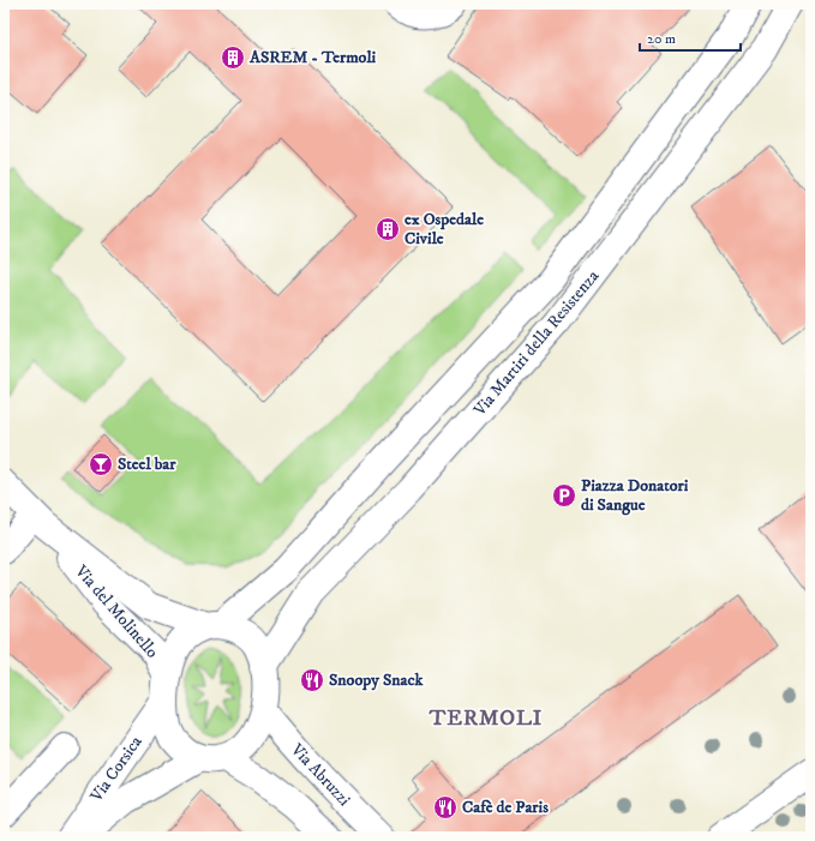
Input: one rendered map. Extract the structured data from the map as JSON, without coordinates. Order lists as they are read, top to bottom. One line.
{"streets":{"main road":["Via Martiri della Resistenza","Via del Molinello","Via Corsica","Via Abruzzi"]},"crossings":[["Via Martiri della Resistenza","Via del Molinello"],["Via Martiri della Resistenza","Via Corsica"],["Via Martiri della Resistenza","Via Abruzzi"],["Via del Molinello","Via Corsica"],["Via del Molinello","Via Abruzzi"],["Via Corsica","Via Abruzzi"]],"districts":["TERMOLI"],"places":{"building":["ASREM - Termoli","ex Ospedale Civile"],"bar":["Steel bar"],"parking":["Piazza Donatori di Sangue"],"restaurant":["Snoopy Snack","Cafè de Paris"]},"scale_bar":"20 m"}
